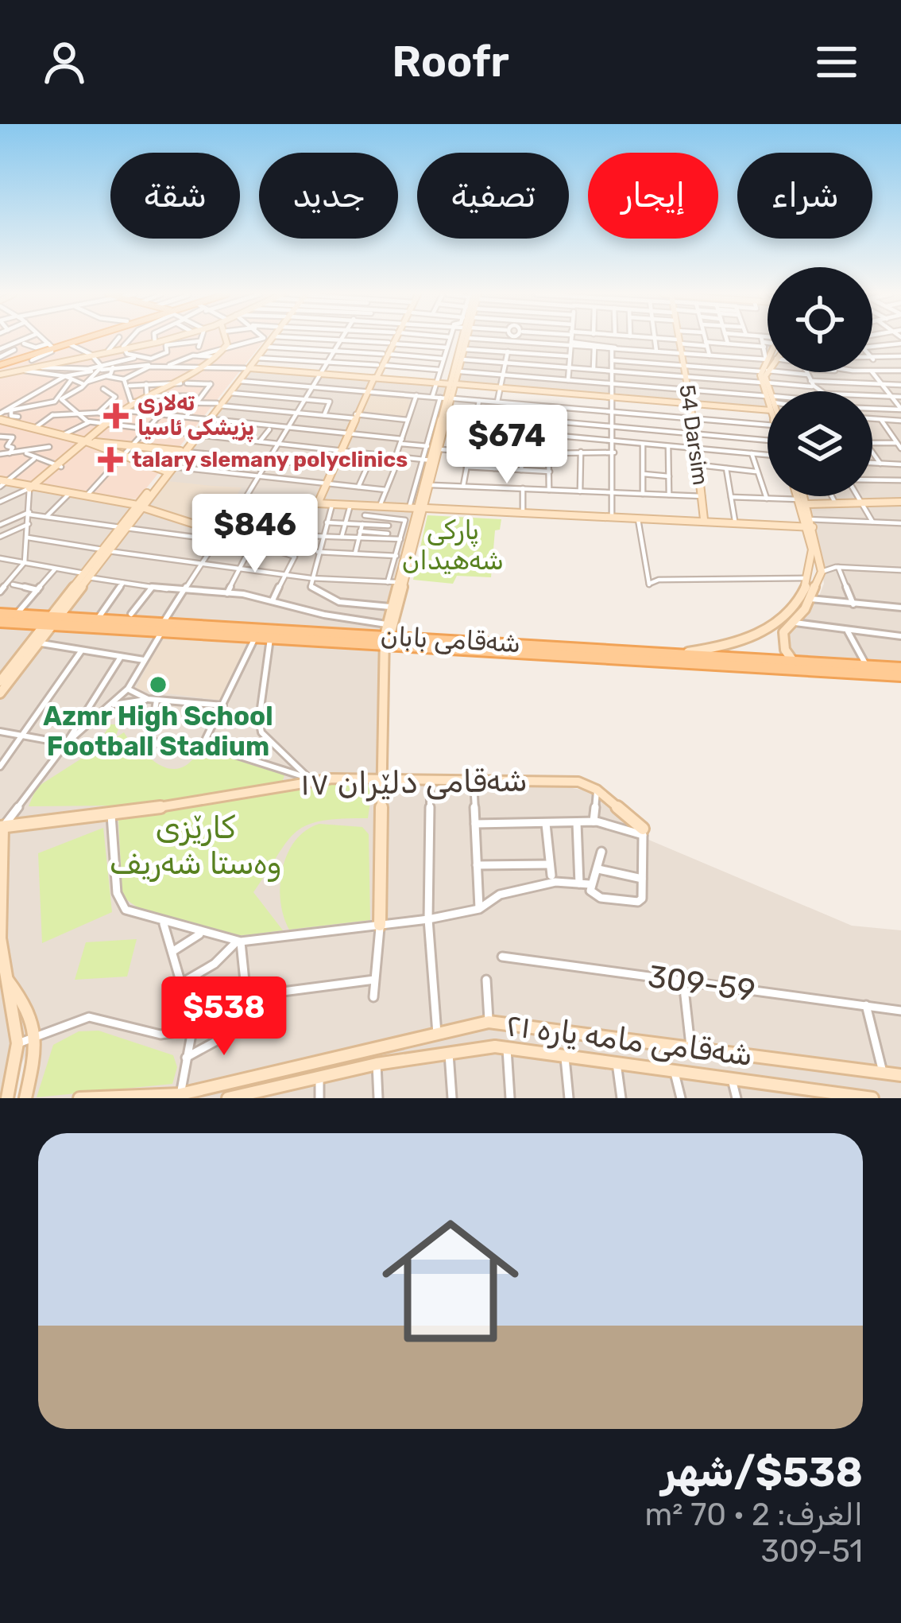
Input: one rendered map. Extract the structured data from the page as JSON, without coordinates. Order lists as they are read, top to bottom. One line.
{"streets":{"main road":["شەقامی بابان"],"street":["54 Darsim","شەقامی دلێران ١٧","309-59","شەقامی مامە یارە ٢١"]},"parks":["پارکی شەهیدان","کارێزی وەستا شەریف"],"places":{"health":["تەلاری پزیشکی ئاسیا","talary slemany polyclinics"],"other":["Azmr High School Football Stadium"]},"page":{"header":"Roofr","chip":["شراء","إيجار","تصفية","جديد","شقة"],"price":["$674","$846","$538"],"list":[{"name":"$538/شهر","note":"الغرف: 2 · 70 m² · 309-51"}]}}
